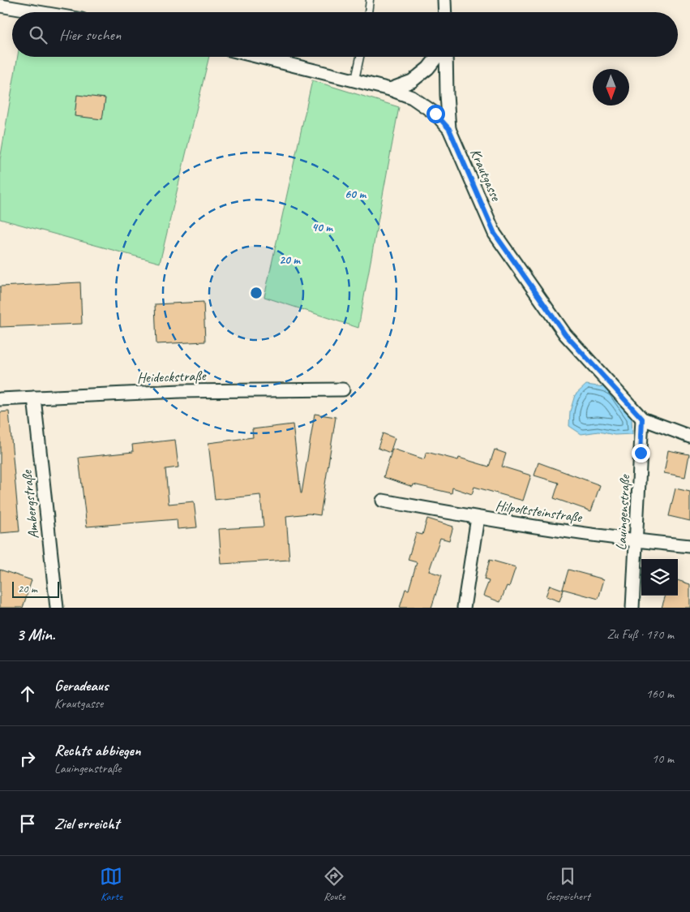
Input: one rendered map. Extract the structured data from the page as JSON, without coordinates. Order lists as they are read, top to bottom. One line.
{"streets":{"street":["Krautgasse","Heideckstraße","Ambergstraße","Hilpoltsteinstraße","Lauingenstraße"]},"crossings":[["Krautgasse","Lauingenstraße"],["Heideckstraße","Ambergstraße"],["Hilpoltsteinstraße","Lauingenstraße"]],"scale_bar":"20 m","north":"bottom","page":{"search":"Hier suchen","scale":"20 m","heading":["3 Min.","Zu Fuß · 170 m"],"list":[["Geradeaus","Krautgasse","160 m"],["Rechts abbiegen","Lauingenstraße","10 m"],"Ziel erreicht"],"nav":["Karte","Route","Gespeichert"]},"rings":["60 m","40 m","20 m"]}
